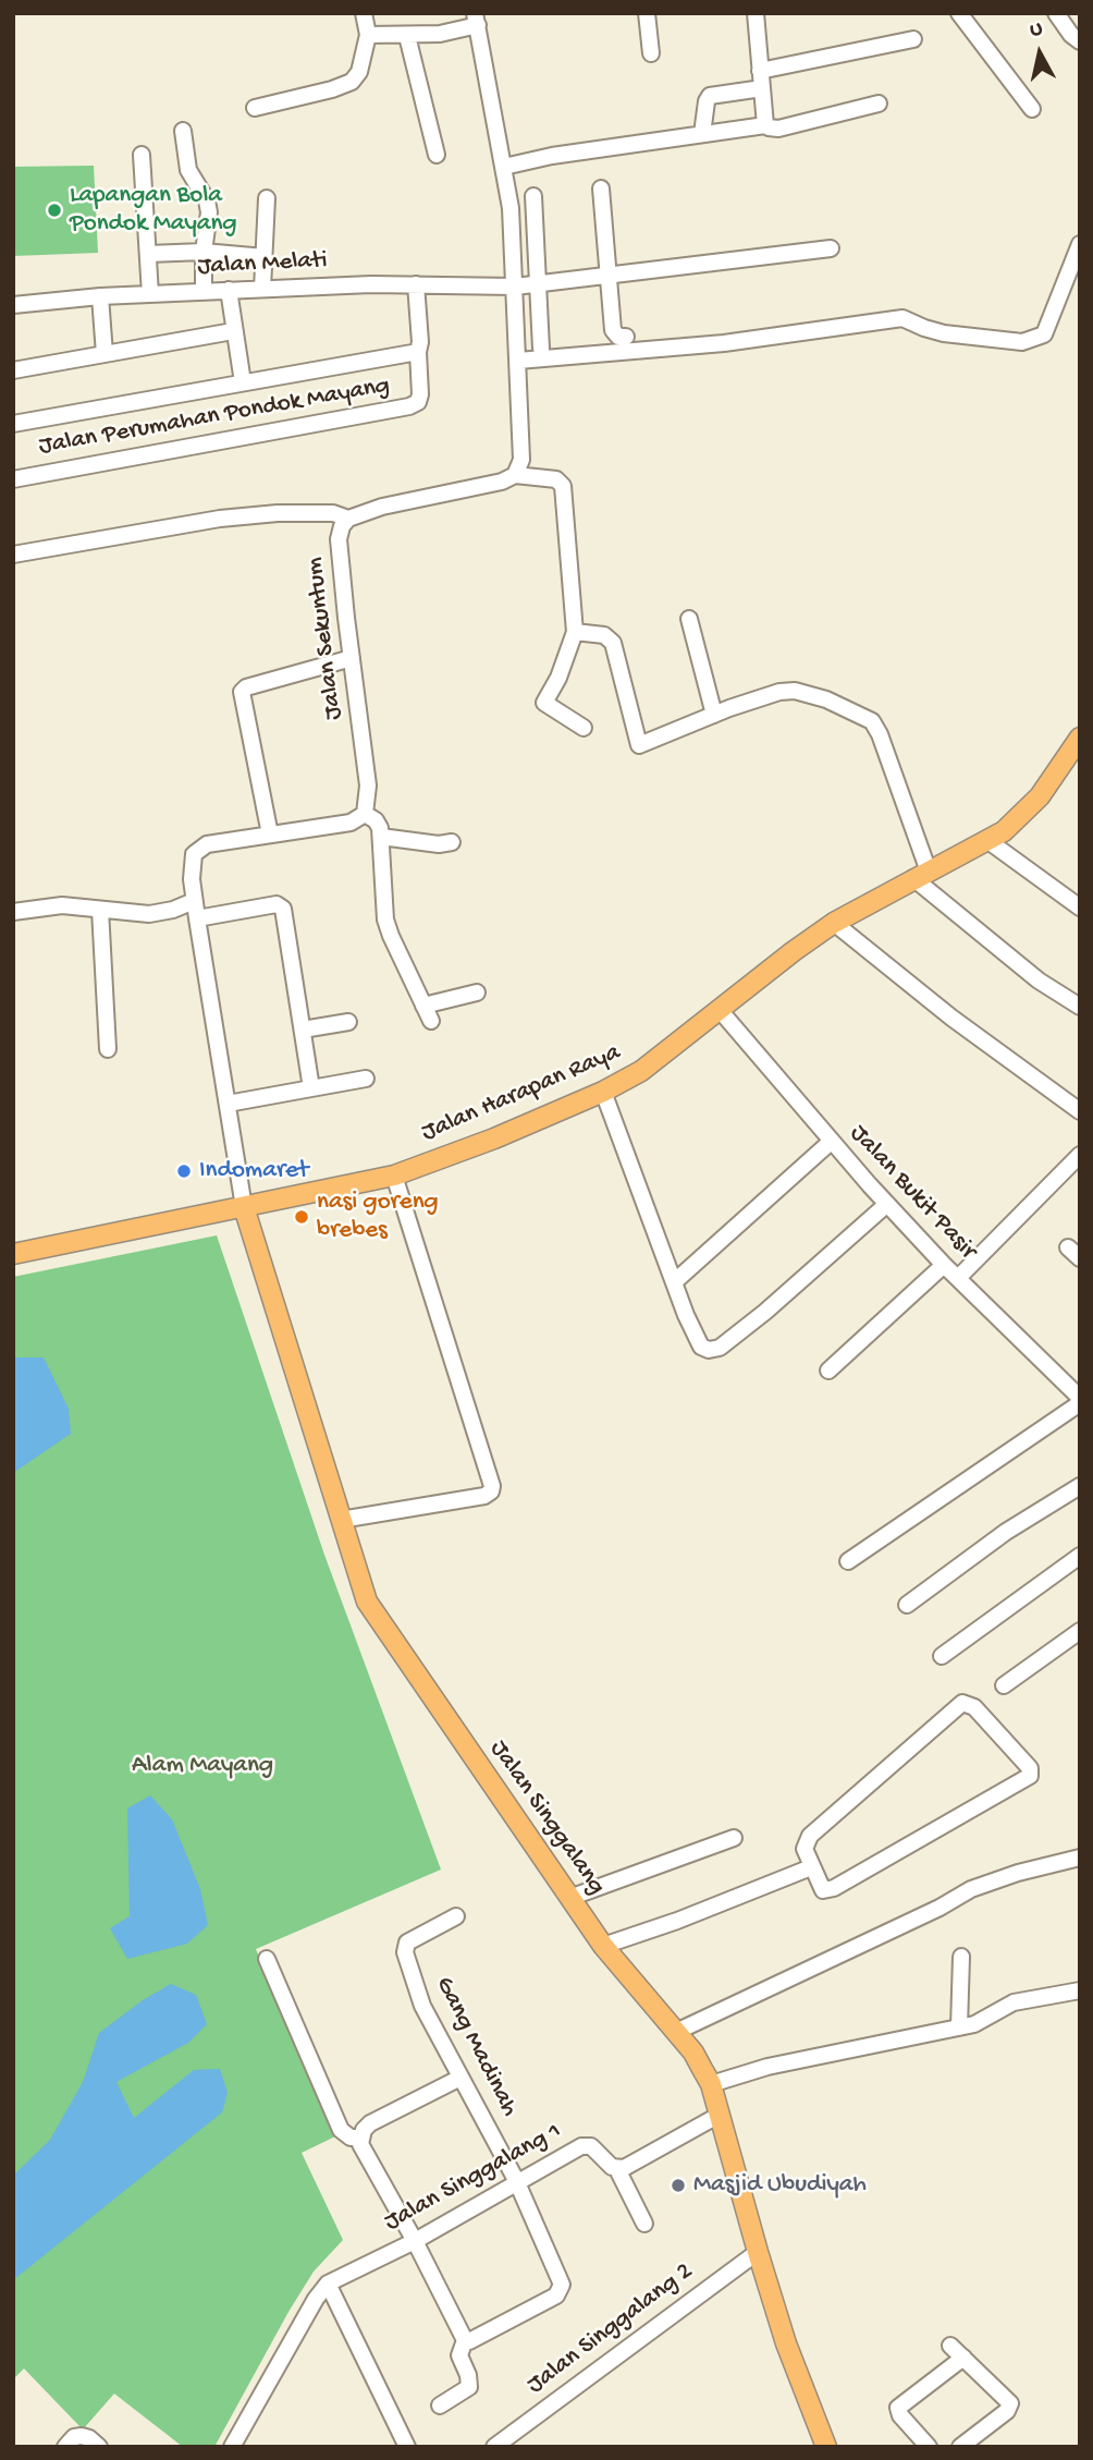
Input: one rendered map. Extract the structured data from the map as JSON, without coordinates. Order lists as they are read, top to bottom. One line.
{"streets":{"main road":["Jalan Harapan Raya","Jalan Singgalang"],"street":["Jalan Melati","Jalan Perumahan Pondok Mayang","Jalan Sekuntum","Jalan Bukit Pasir","Gang Madinah","Jalan Singgalang 1","Jalan Singgalang 2"]},"crossings":[["Jalan Melati","Jalan Perumahan Pondok Mayang"],["Jalan Harapan Raya","Jalan Bukit Pasir"],["Jalan Harapan Raya","Jalan Singgalang"],["Jalan Singgalang","Jalan Singgalang 2"],["Gang Madinah","Jalan Singgalang 1"]],"parks":["Alam Mayang"],"places":["Lapangan Bola Pondok Mayang","Indomaret","nasi goreng brebes","Masjid Ubudiyah"],"north":"top"}
